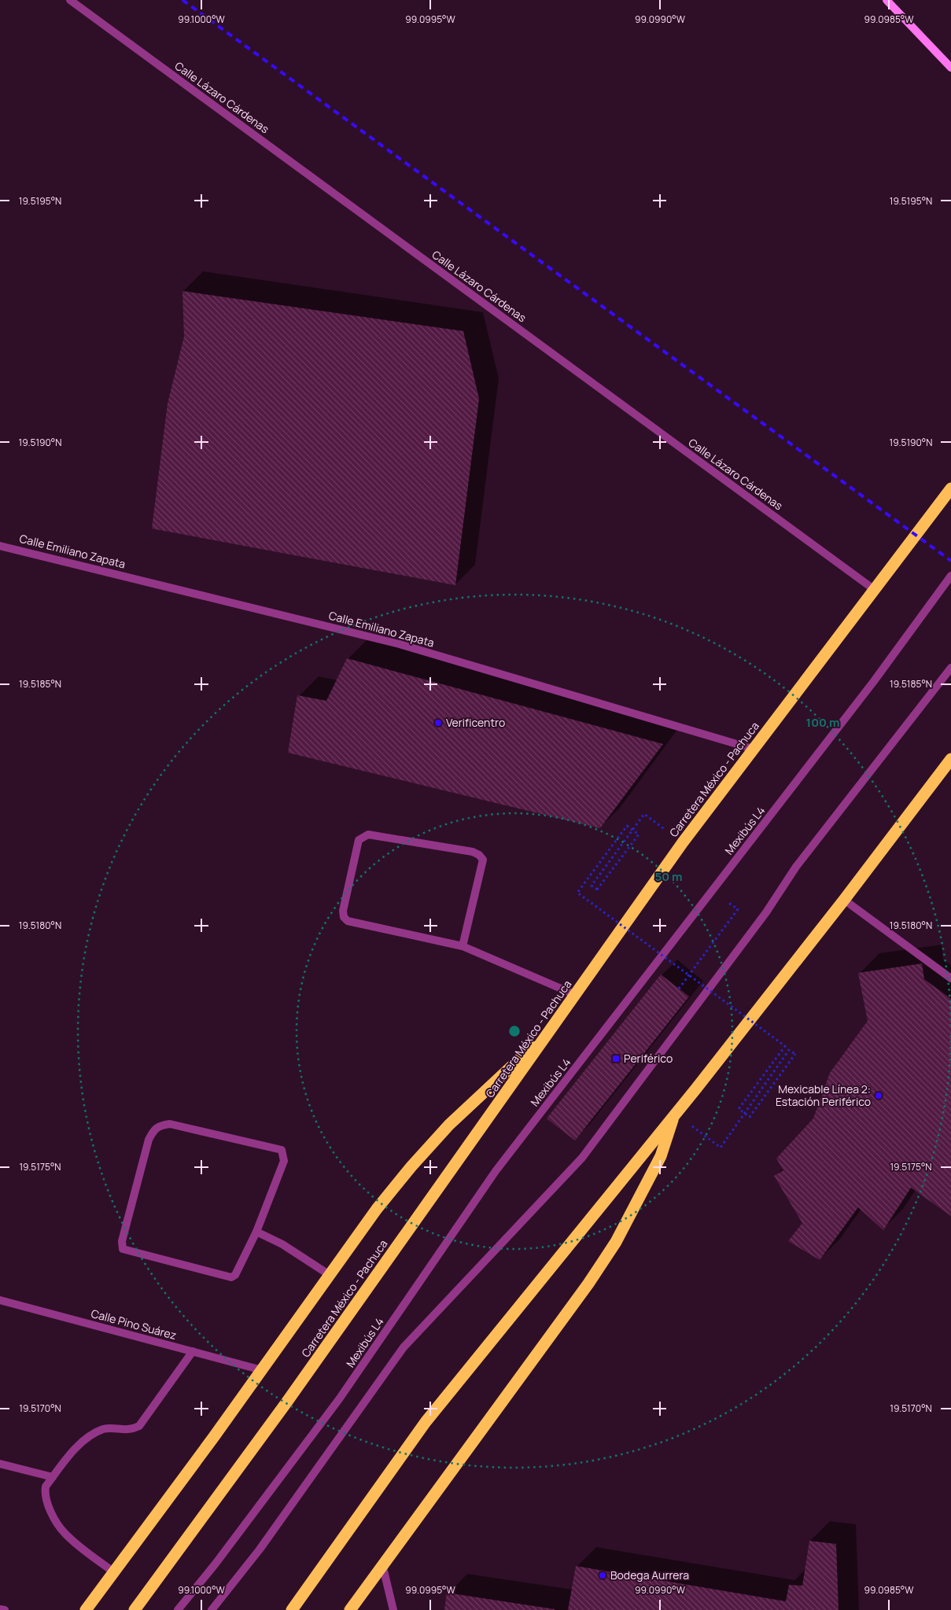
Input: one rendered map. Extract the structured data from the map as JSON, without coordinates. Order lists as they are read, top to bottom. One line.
{"streets":{"highway":["Carretera México - Pachuca"],"street":["Calle Lázaro Cárdenas","Calle Emiliano Zapata","Mexibús L4","Calle Pino Suárez"]},"crossings":[["Calle Lázaro Cárdenas","Carretera México - Pachuca"],["Calle Emiliano Zapata","Carretera México - Pachuca"]],"places":{"other":["Verificentro","Mexicable Línea 2: Estación Periférico","Bodega Aurrera"],"transit":["Periférico"]},"coordinates":["99.1000°W","99.0995°W","99.0990°W","99.0985°W","19.5195°N","19.5190°N","19.5185°N","19.5180°N","19.5175°N","19.5170°N"],"rings":["100 m","50 m"]}
